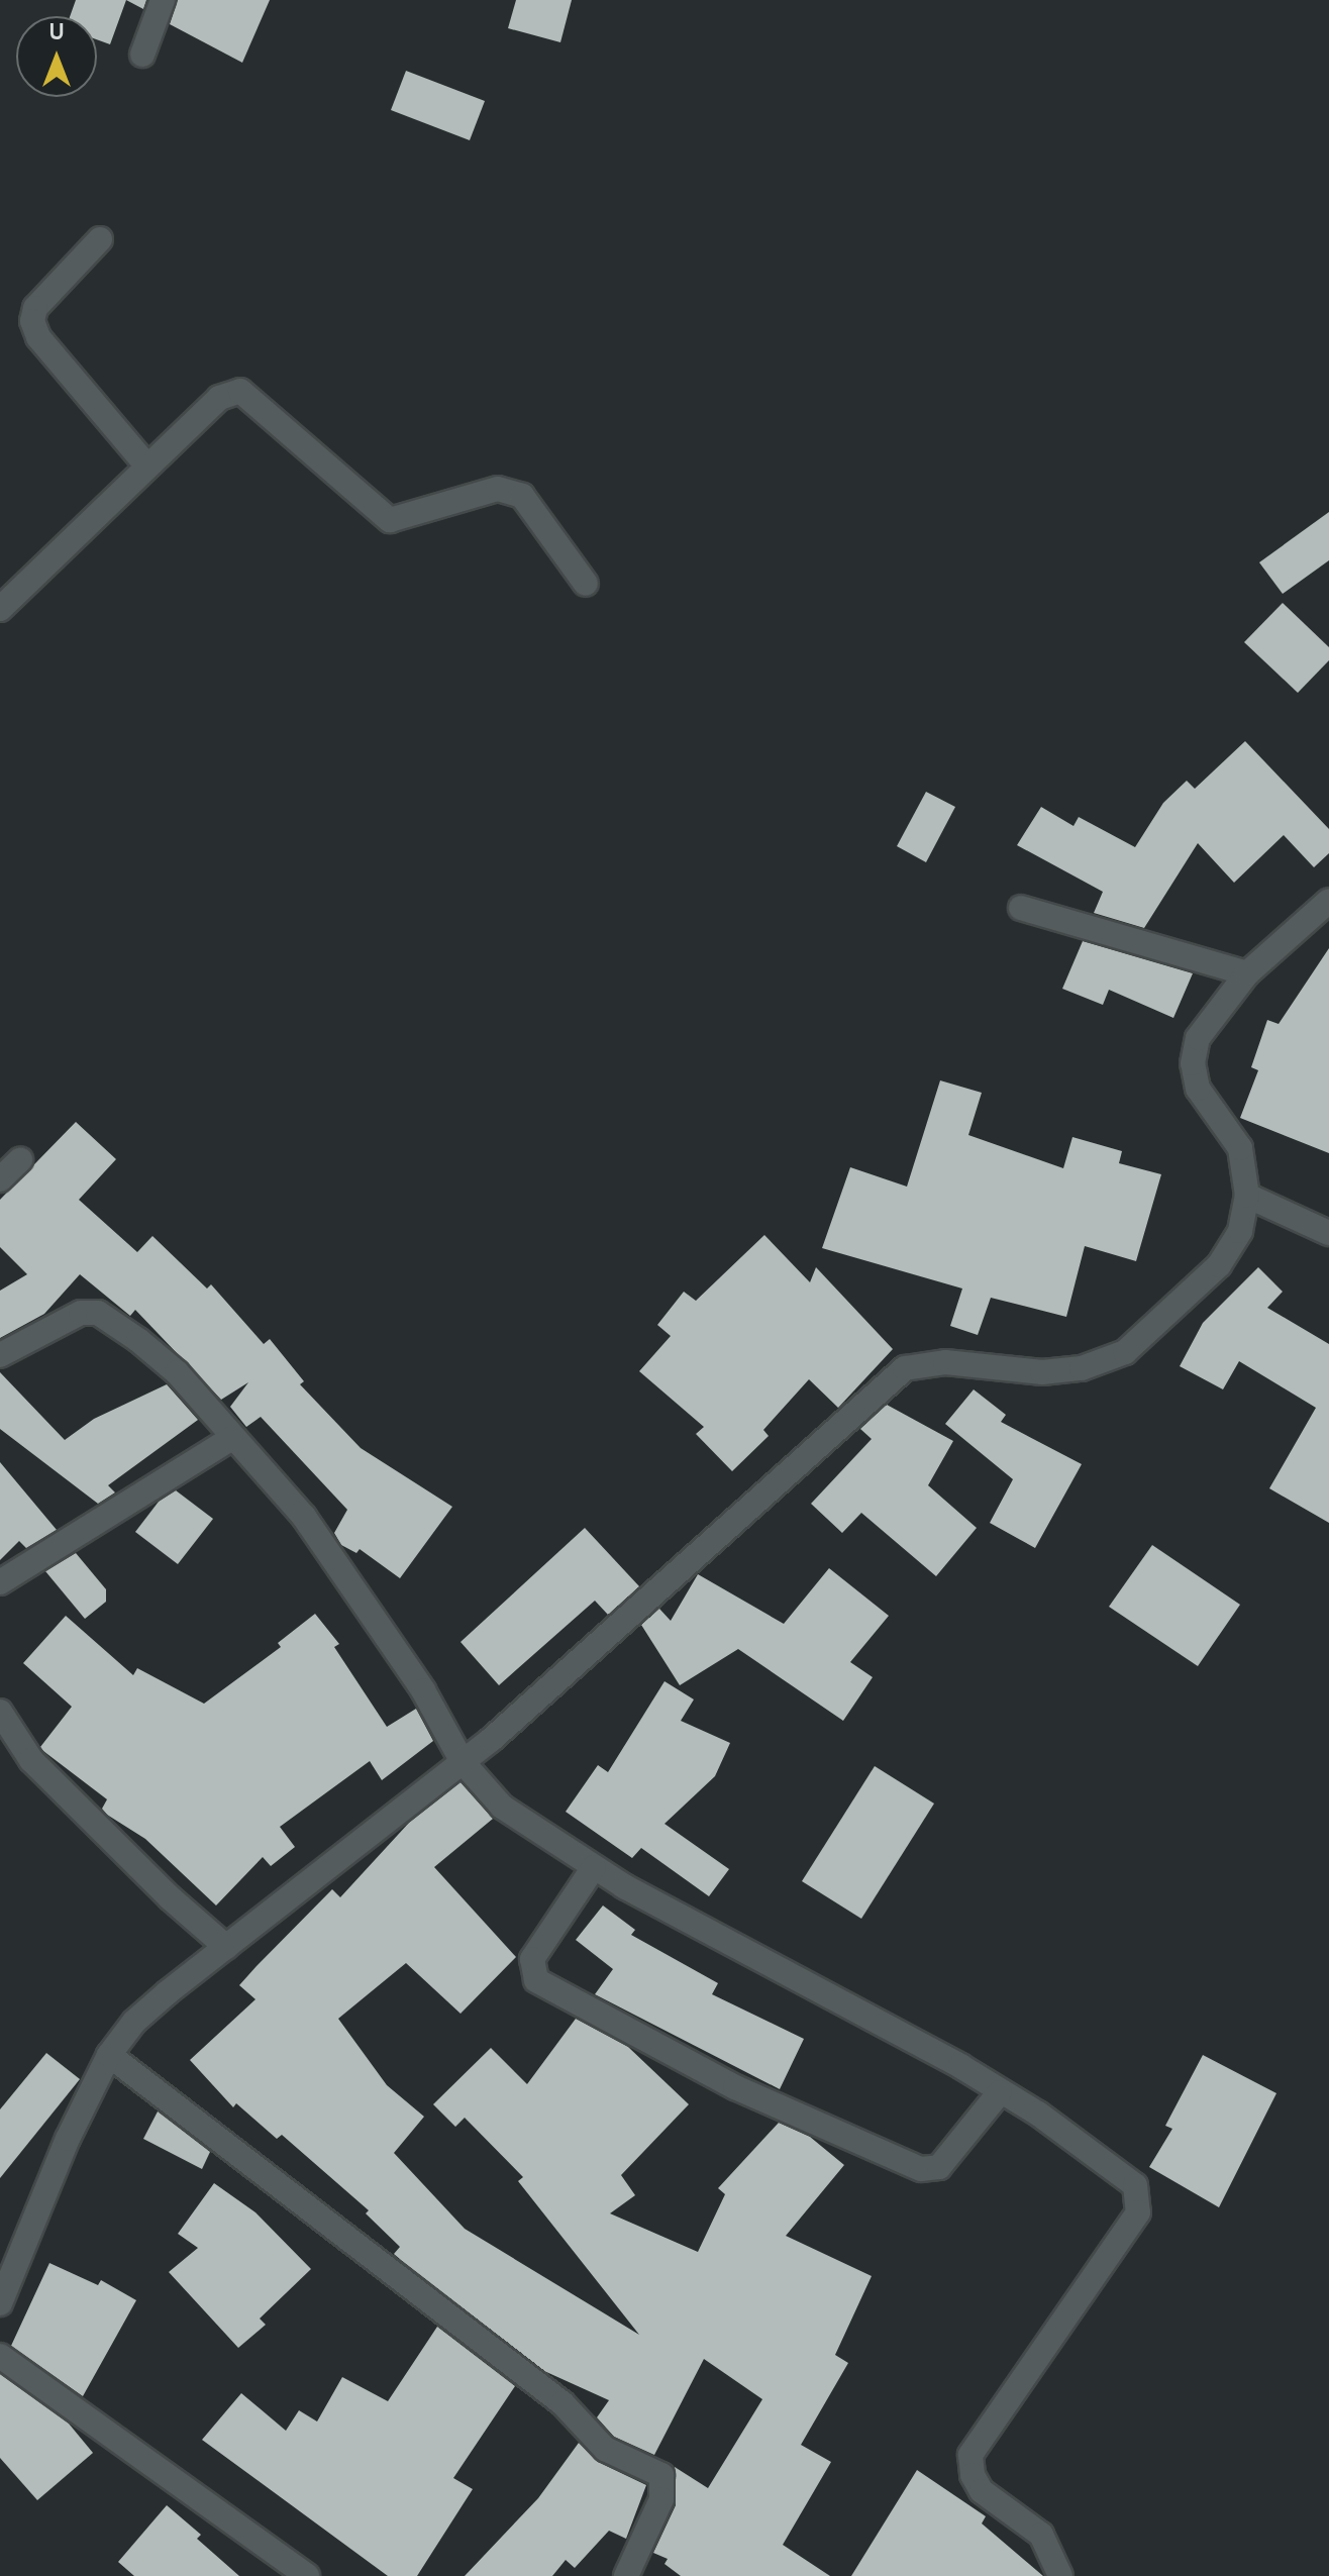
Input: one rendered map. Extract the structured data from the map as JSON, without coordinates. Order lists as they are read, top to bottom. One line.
{"north":"top"}
